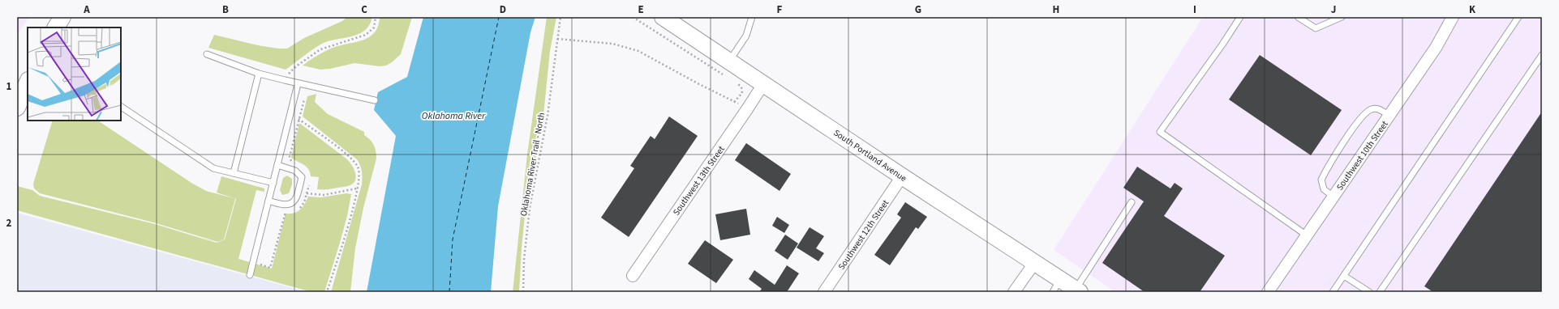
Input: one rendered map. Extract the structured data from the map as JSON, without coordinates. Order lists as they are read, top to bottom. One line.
{"streets":{"main road":["South Portland Avenue"],"street":["Southwest 10th Street","Southwest 13th Street","Southwest 12th Street"],"path":["Oklahoma River Trail - North"]},"crossings":[["South Portland Avenue","Southwest 13th Street"],["South Portland Avenue","Southwest 12th Street"]],"water":["Oklahoma River"],"grid":{"columns":["A","B","C","D","E","F","G","H","I","J","K"],"rows":["1","2"]}}
